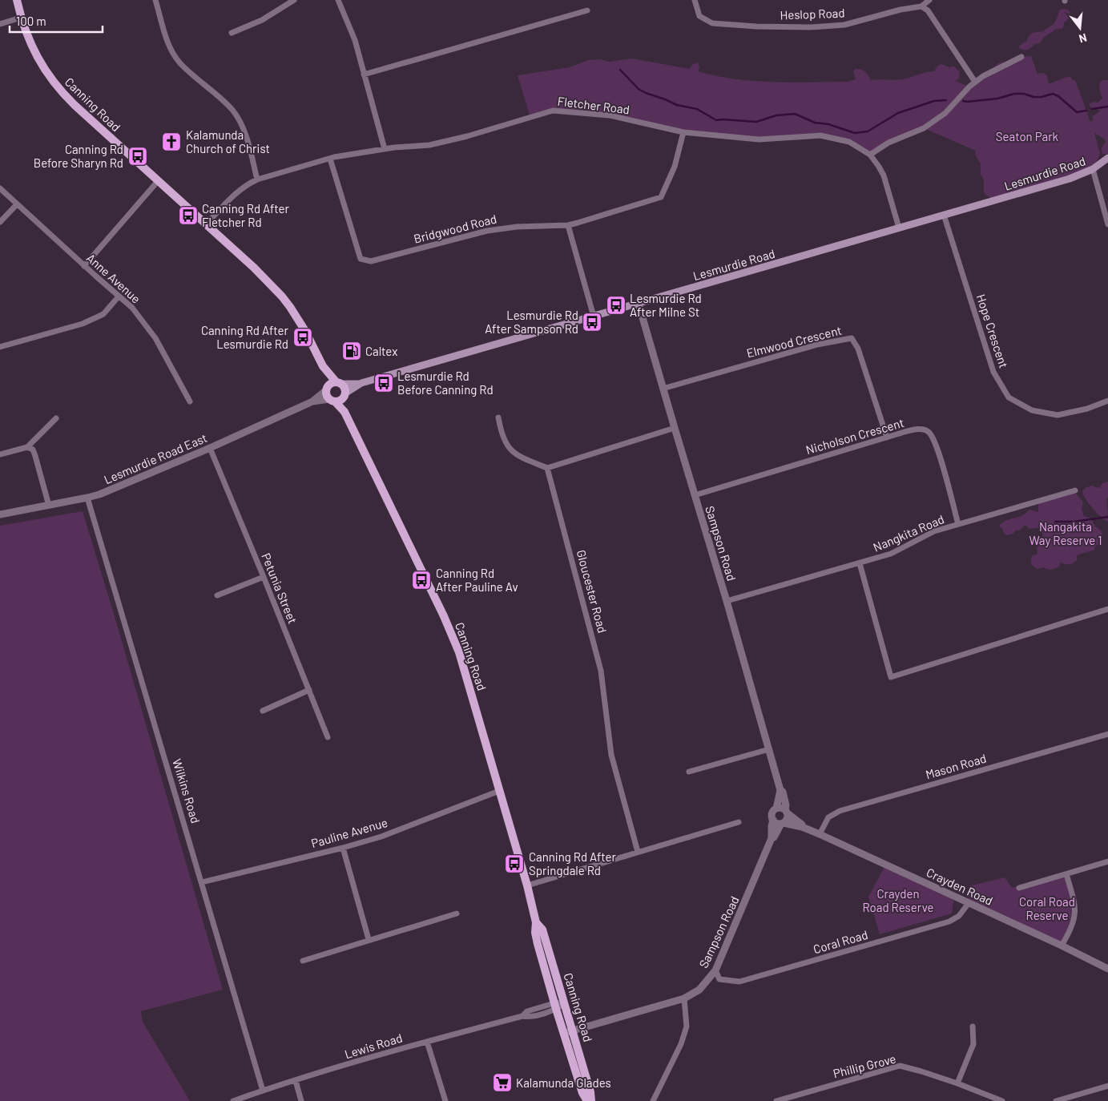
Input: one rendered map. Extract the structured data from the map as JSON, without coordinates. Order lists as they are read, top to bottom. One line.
{"streets":{"main road":["Canning Road","Lesmurdie Road"],"street":["Heslop Road","Fletcher Road","Bridgwood Road","Anne Avenue","Hope Crescent","Elmwood Crescent","Nicholson Crescent","Lesmurdie Road East","Nangkita Road","Sampson Road","Petunia Street","Gloucester Road","Mason Road","Wilkins Road","Pauline Avenue","Crayden Road","Coral Road","Lewis Road","Phillip Grove"]},"crossings":[["Canning Road","Fletcher Road"],["Canning Road","Lesmurdie Road"],["Canning Road","Lesmurdie Road East"],["Canning Road","Sampson Road"],["Canning Road","Pauline Avenue"],["Canning Road","Lewis Road"],["Fletcher Road","Lesmurdie Road"],["Fletcher Road","Bridgwood Road"],["Lesmurdie Road","Hope Crescent"],["Lesmurdie Road","Lesmurdie Road East"],["Lesmurdie Road","Sampson Road"],["Elmwood Crescent","Nicholson Crescent"],["Elmwood Crescent","Sampson Road"],["Nicholson Crescent","Nangkita Road"],["Nicholson Crescent","Sampson Road"],["Lesmurdie Road East","Petunia Street"],["Lesmurdie Road East","Wilkins Road"],["Nangkita Road","Sampson Road"],["Sampson Road","Crayden Road"],["Sampson Road","Coral Road"],["Mason Road","Crayden Road"],["Wilkins Road","Pauline Avenue"],["Wilkins Road","Lewis Road"],["Crayden Road","Coral Road"]],"parks":["Seaton Park","Nangakita Way Reserve 1","Crayden Road Reserve","Coral Road Reserve"],"places":{"church":["Kalamunda Church of Christ"],"bus stop":["Canning Rd Before Sharyn Rd","Canning Rd After Fletcher Rd","Lesmurdie Rd After Milne St","Lesmurdie Rd After Sampson Rd","Canning Rd After Lesmurdie Rd","Lesmurdie Rd Before Canning Rd","Canning Rd After Pauline Av","Canning Rd After Springdale Rd"],"fuel station":["Caltex"],"supermarket":["Kalamunda Glades"]},"scale_bar":"100 m","north":"bottom"}
